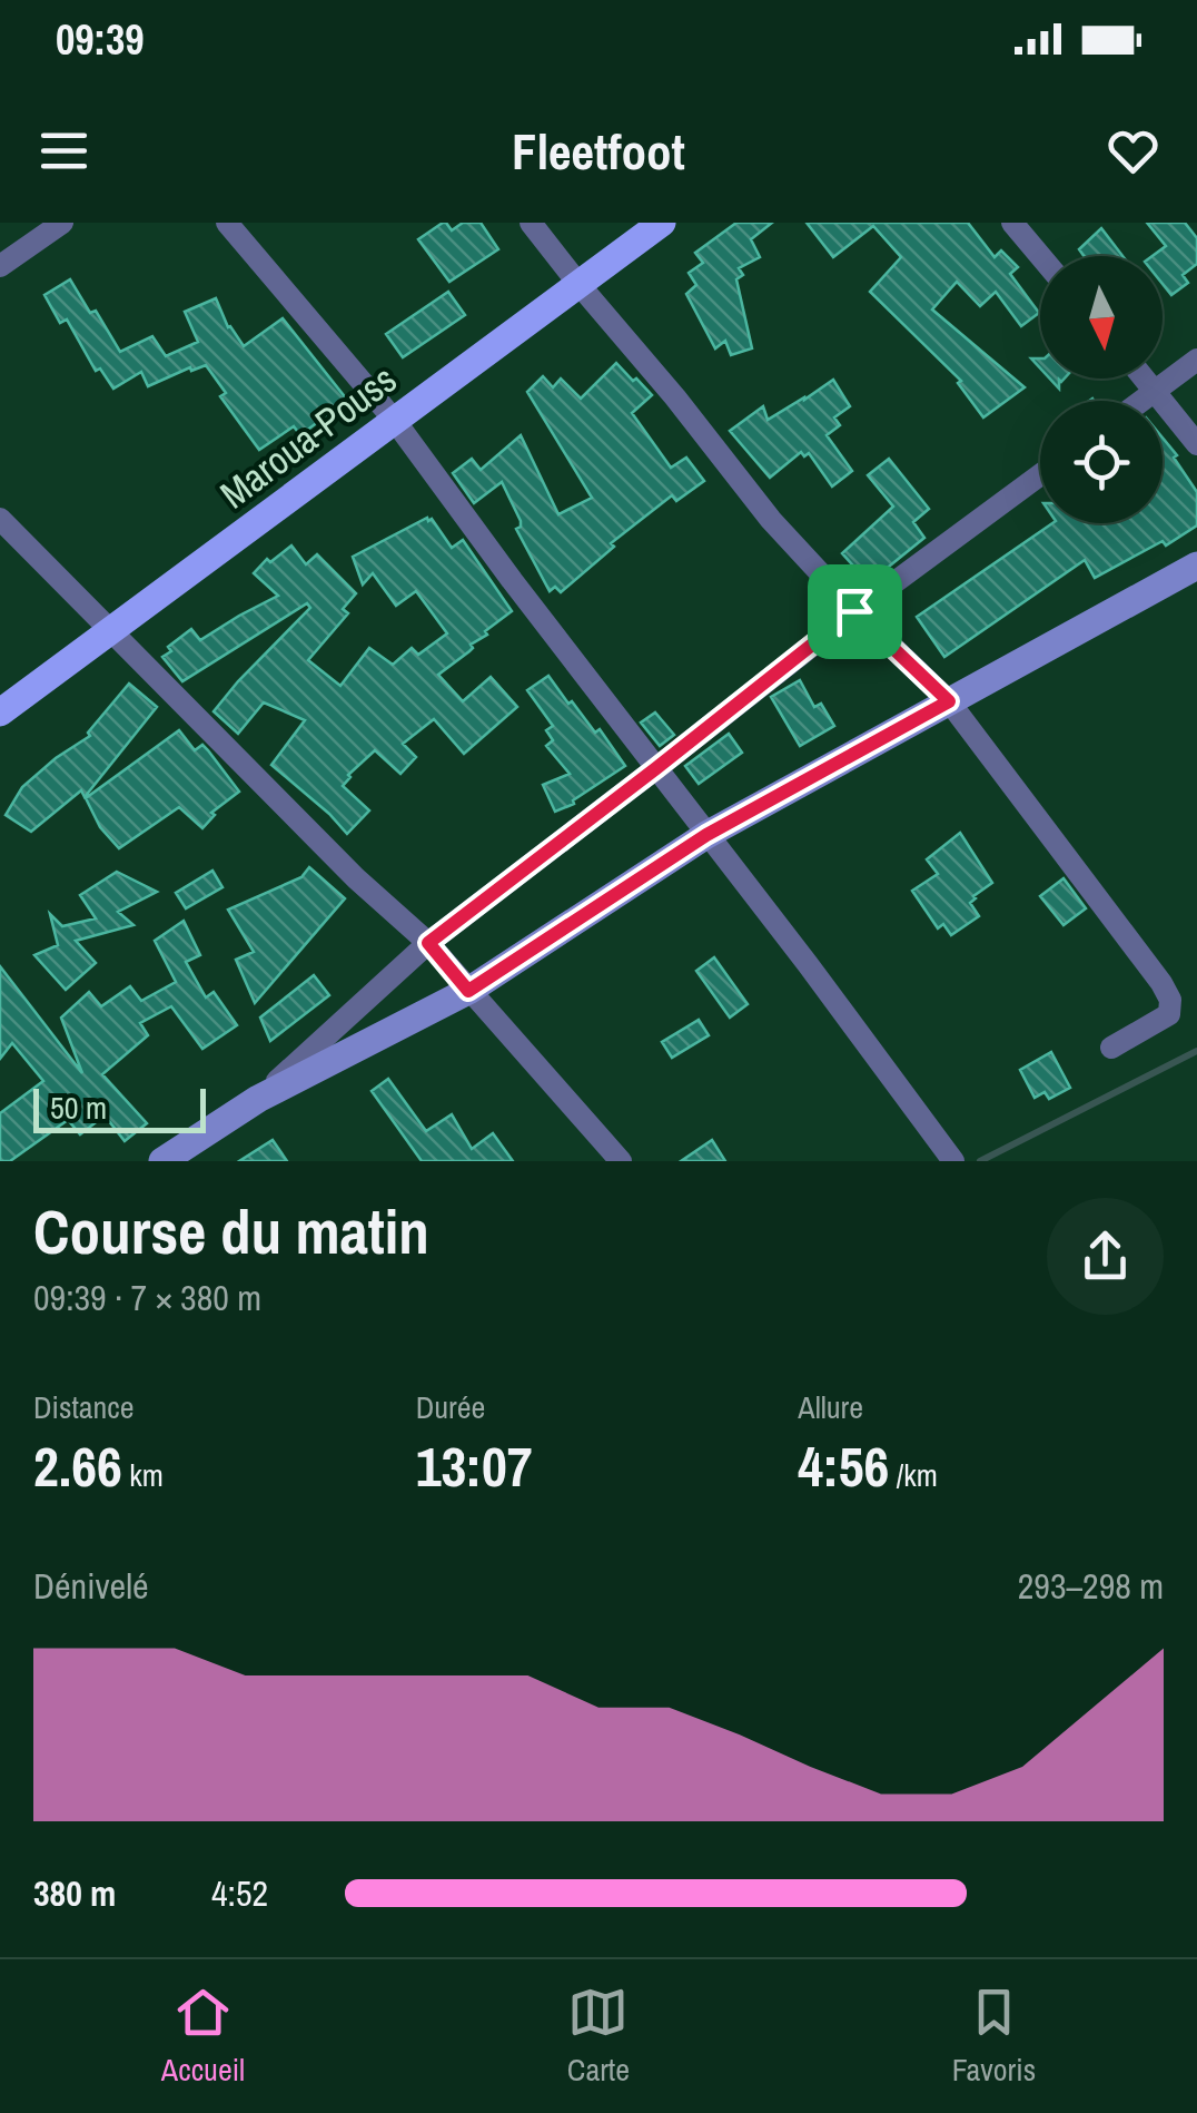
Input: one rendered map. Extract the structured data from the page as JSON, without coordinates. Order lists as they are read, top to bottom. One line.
{"streets":{"main road":["Maroua-Pouss"]},"scale_bar":"50 m","north":"bottom","page":{"status":"09:39","header":"Fleetfoot","scale":"50 m","heading":["Course du matin","09:39 · 7 × 380 m"],"stats":[["Distance","2.66 km"],["Durée","13:07"],["Allure","4:56 /km"]],"chart":["Dénivelé","293–298 m"],"list":[{"name":"380 m","note":"4:52"}],"tabs":["Accueil","Carte","Favoris"]}}
